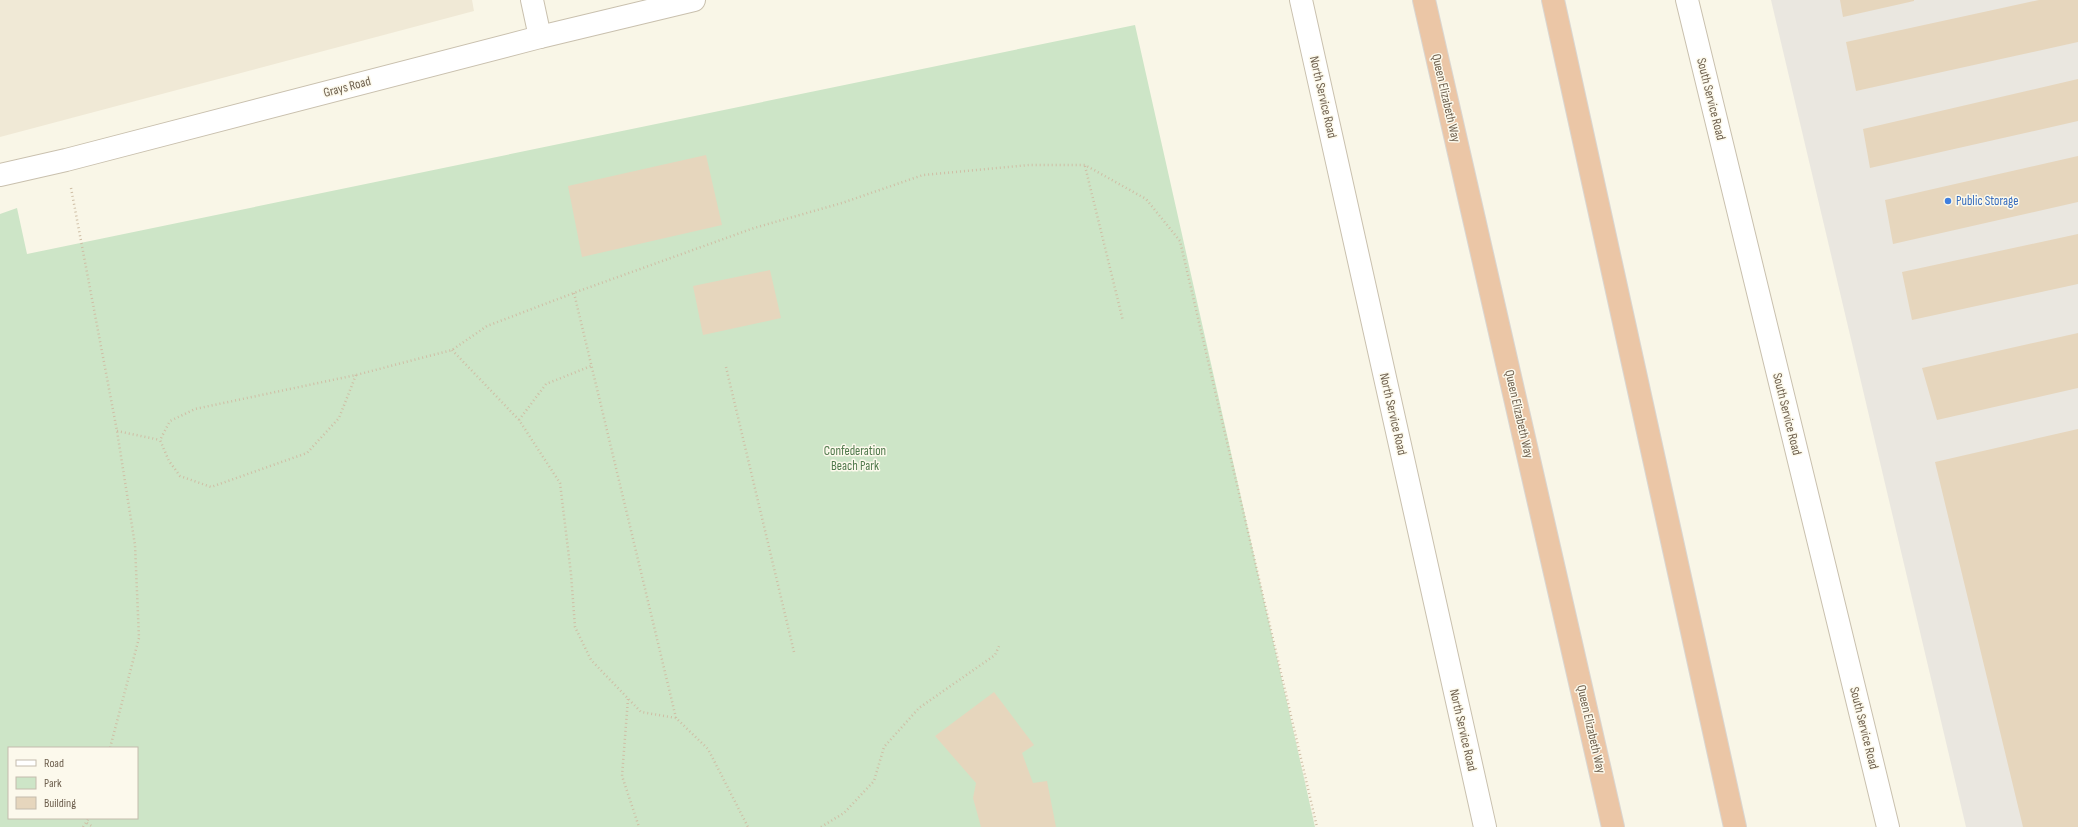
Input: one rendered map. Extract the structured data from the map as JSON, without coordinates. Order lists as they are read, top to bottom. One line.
{"streets":{"highway":["Queen Elizabeth Way"],"street":["Grays Road","North Service Road","South Service Road"]},"parks":["Confederation Beach Park"],"places":["Public Storage"],"legend":["Road","Park","Building"]}
